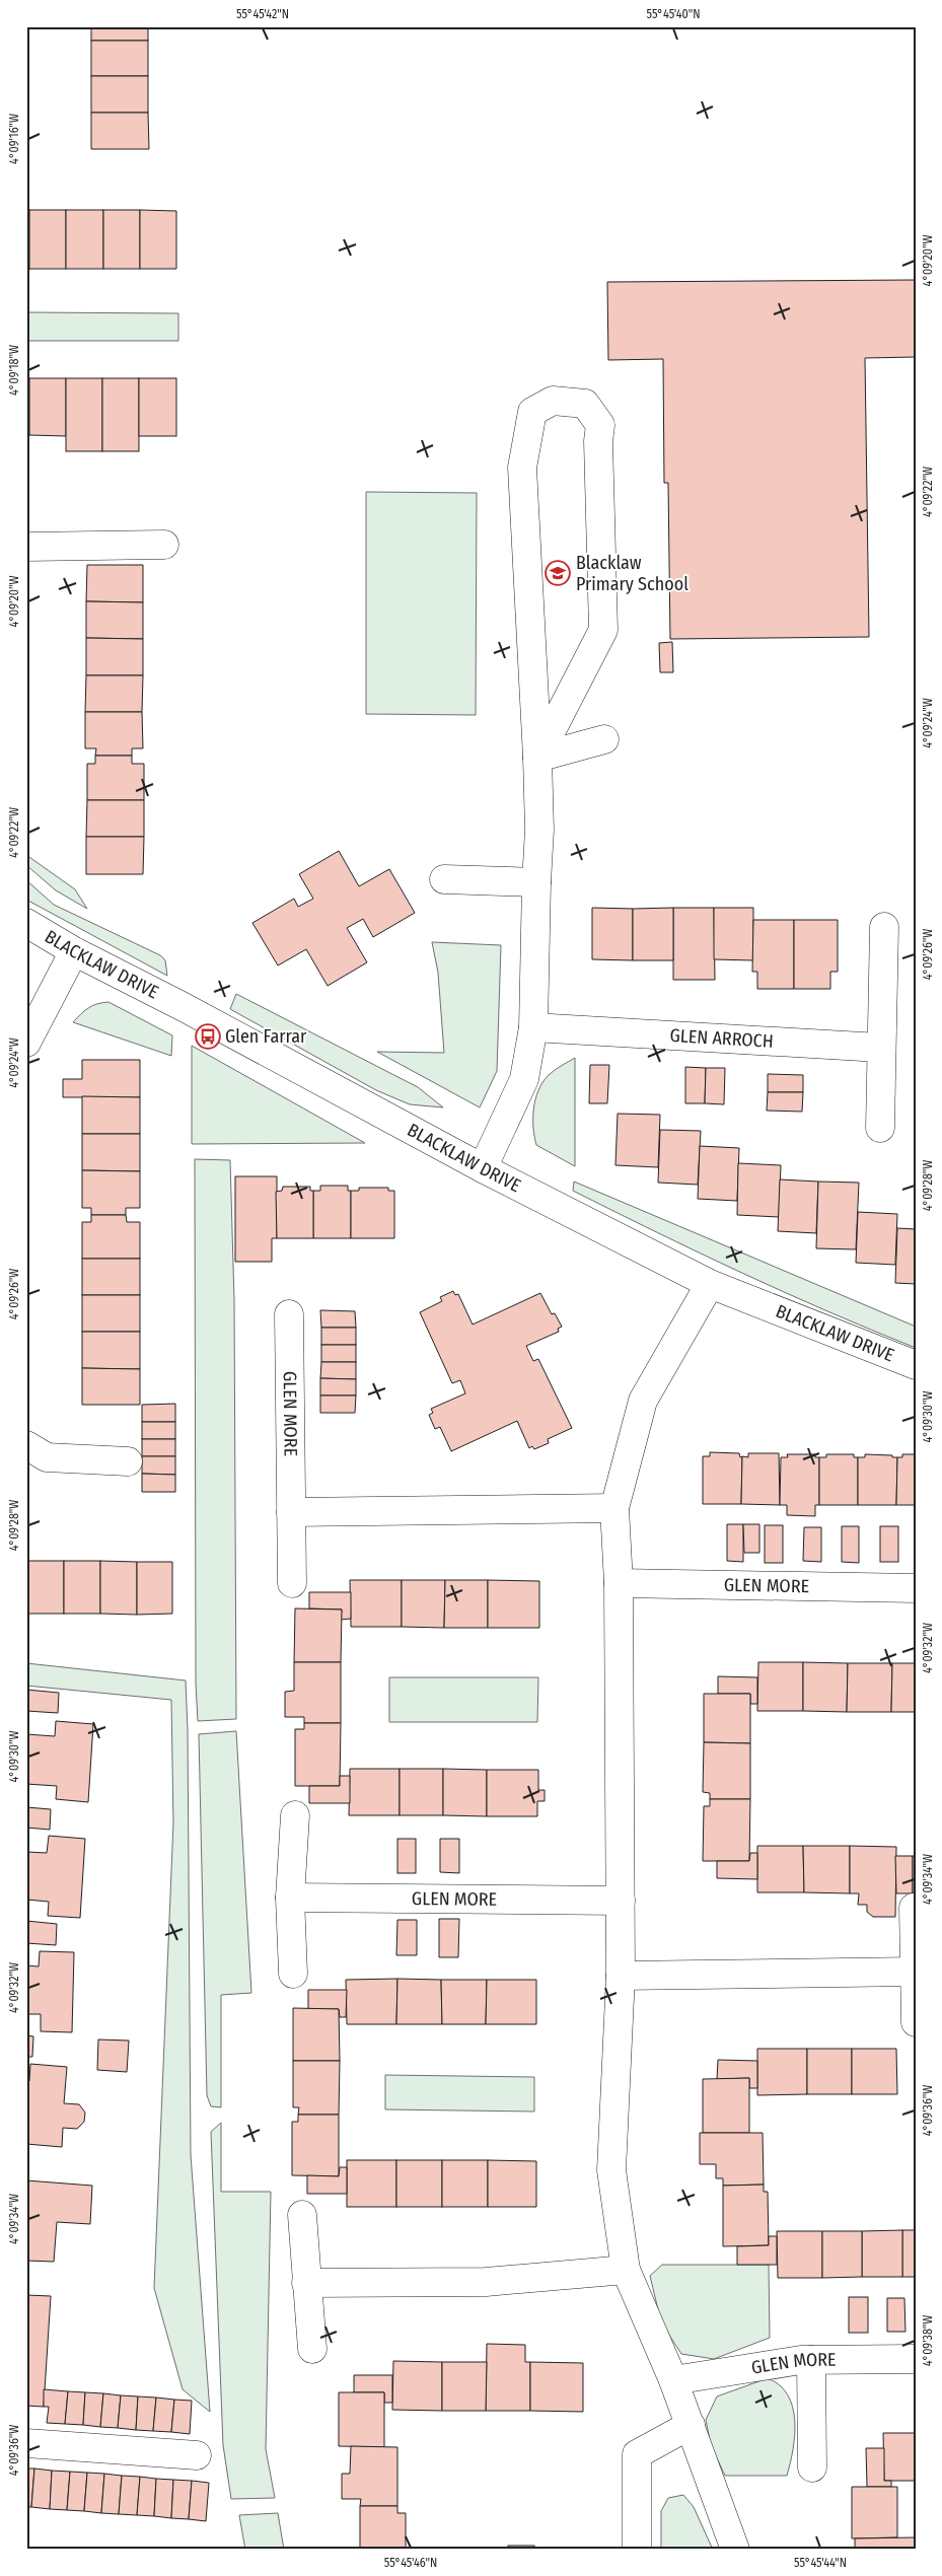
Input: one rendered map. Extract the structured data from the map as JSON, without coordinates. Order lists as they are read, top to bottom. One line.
{"streets":{"street":["BLACKLAW DRIVE","GLEN ARROCH","GLEN MORE"]},"places":{"school or university":["Blacklaw Primary School"],"bus stop":["Glen Farrar"]},"coordinates":["55°45'42\"N","55°45'40\"N","4°09'16\"W","4°09'20\"W","4°09'18\"W","4°09'22\"W","4°09'24\"W","4°09'26\"W","4°09'28\"W","4°09'30\"W","4°09'32\"W","4°09'34\"W","4°09'36\"W","4°09'38\"W","55°45'46\"N","55°45'44\"N"]}
